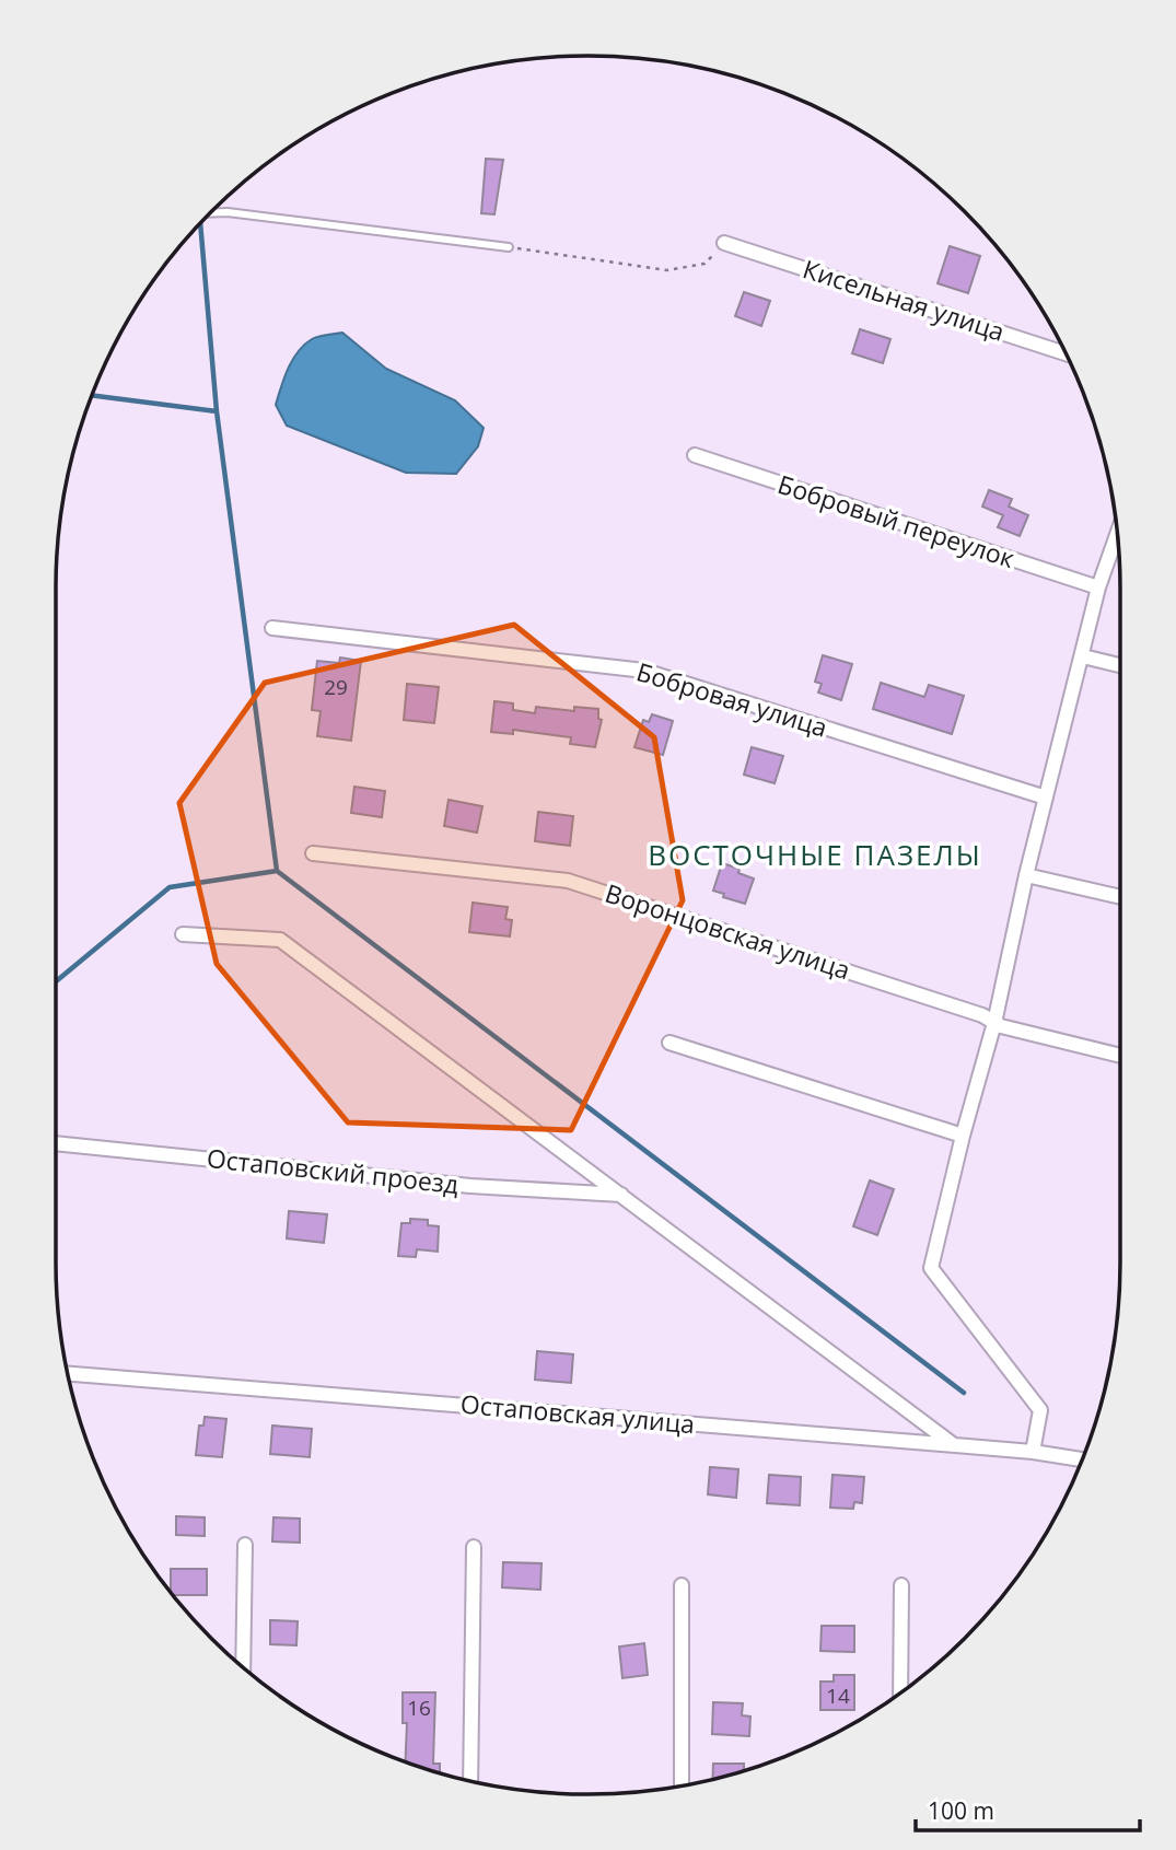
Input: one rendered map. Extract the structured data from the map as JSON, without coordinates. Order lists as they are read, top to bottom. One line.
{"streets":{"street":["Кисельная улица","Бобровый переулок","Бобровая улица","Воронцовская улица","Остаповский проезд","Остаповская улица"]},"districts":["ВОСТОЧНЫЕ ПАЗЕЛЫ"],"house_numbers":["29","14","16"],"scale_bar":"100 m"}
